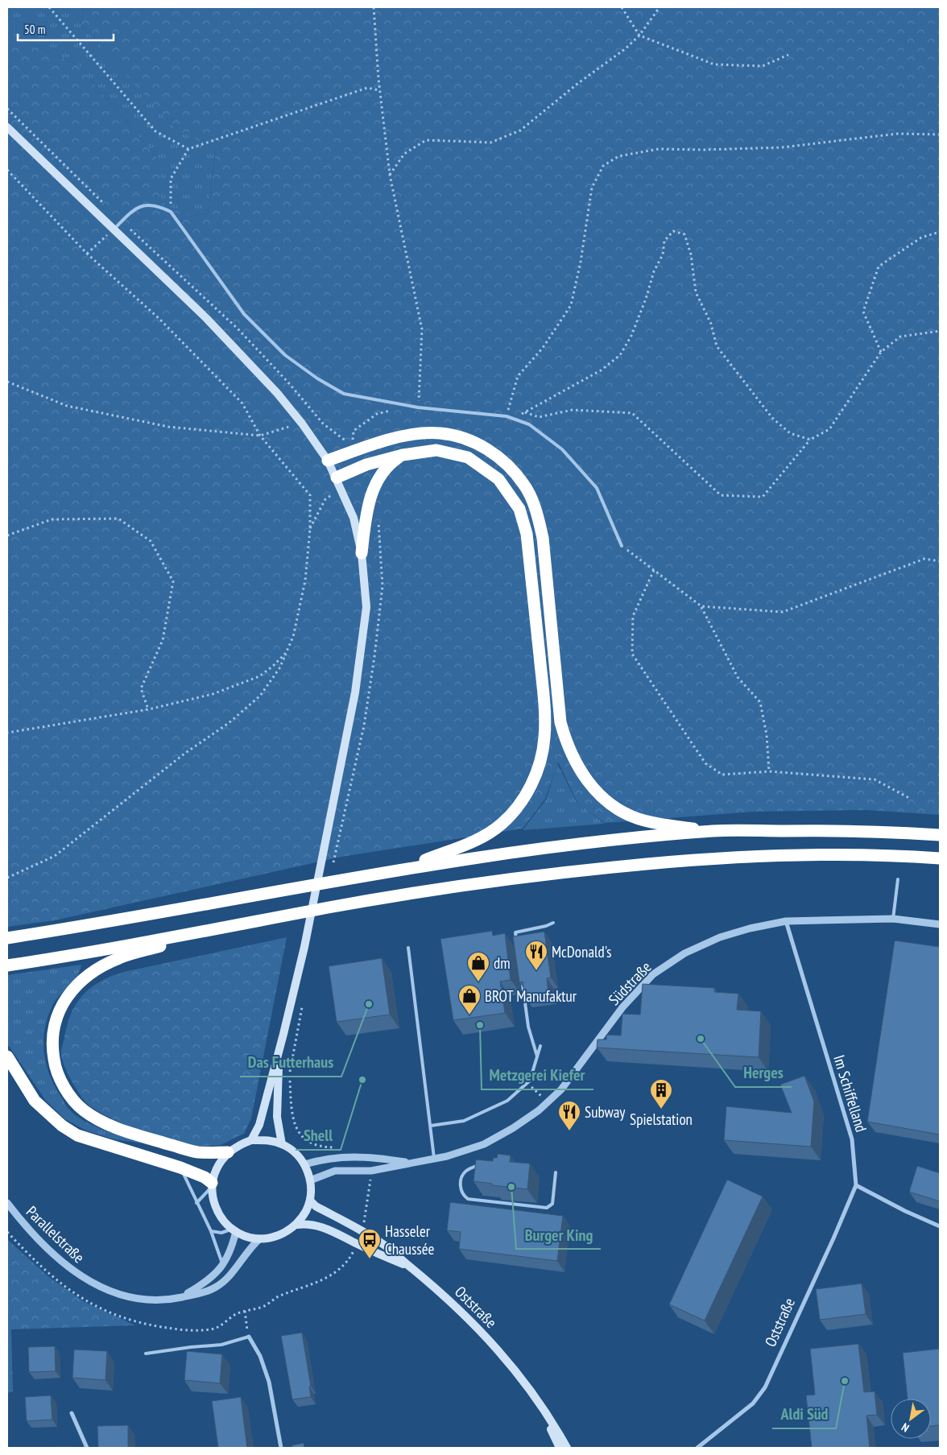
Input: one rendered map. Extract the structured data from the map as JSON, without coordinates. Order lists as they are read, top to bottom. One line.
{"streets":{"main road":["Oststraße"],"street":["Südstraße","Im Schiffelland","Parallelstraße"]},"crossings":[["Südstraße","Im Schiffelland"],["Südstraße","Parallelstraße"],["Südstraße","Oststraße"],["Im Schiffelland","Oststraße"],["Parallelstraße","Oststraße"]],"places":{"restaurant":["McDonald's","Subway"],"shop":["dm","BROT Manufaktur"],"other":["Das Futterhaus","Metzgerei Kiefer","Herges","Shell","Burger King","Aldi Süd"],"building":["Spielstation"],"bus stop":["Hasseler Chaussée"]},"scale_bar":"50 m","north":"bottom left"}
